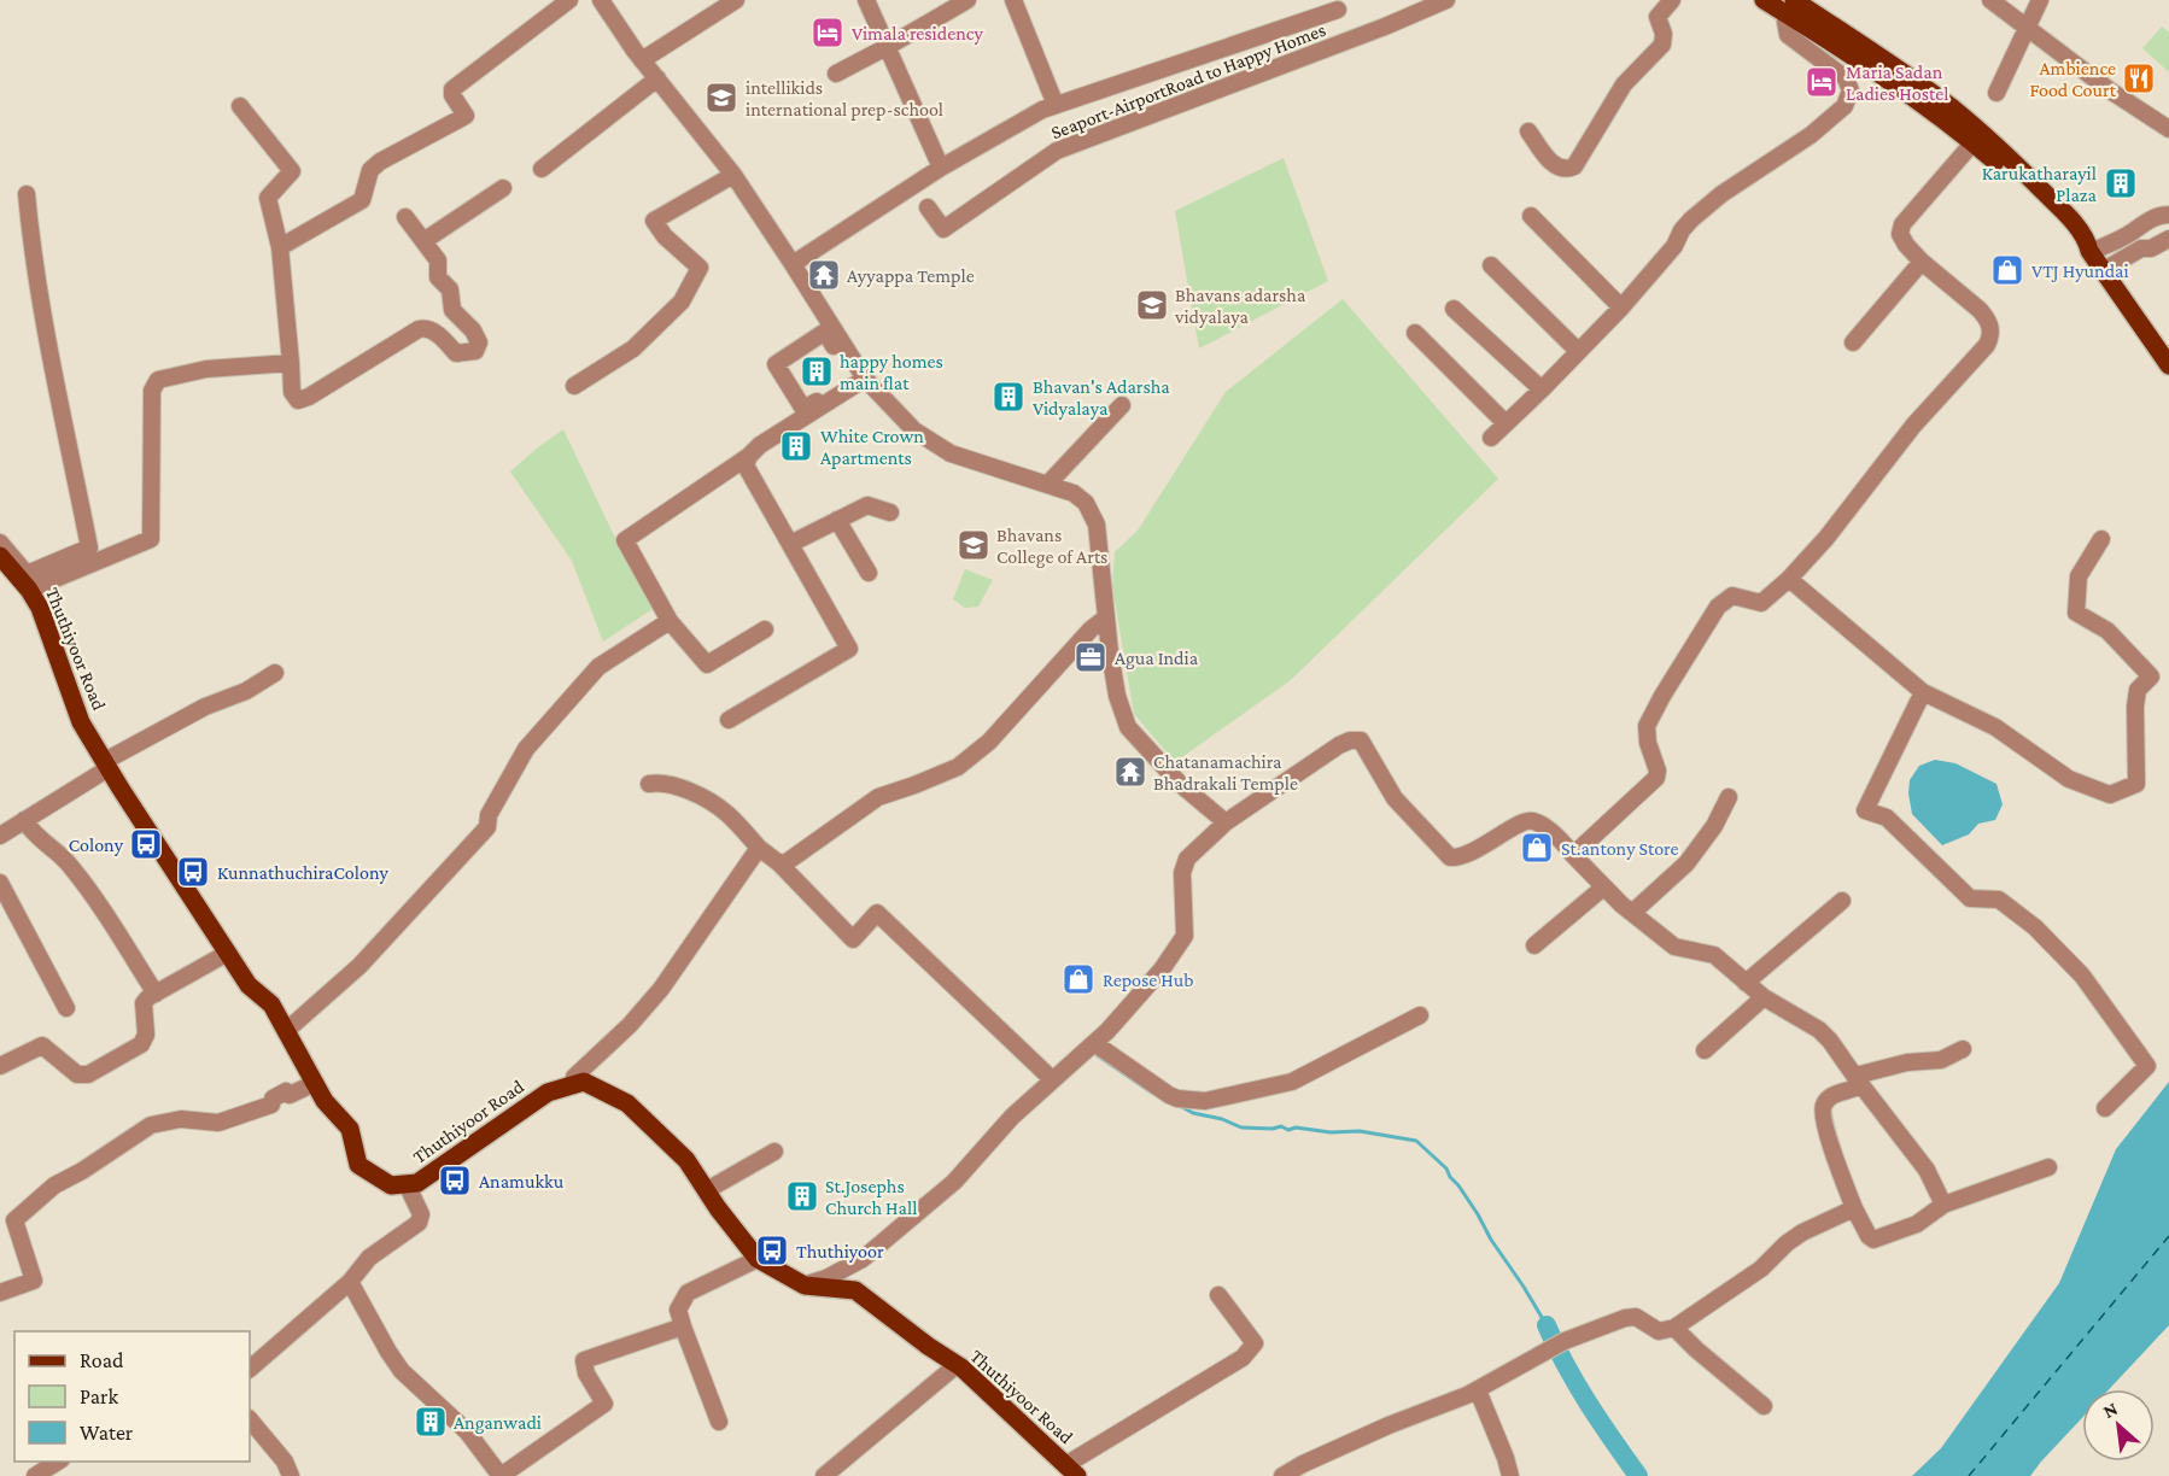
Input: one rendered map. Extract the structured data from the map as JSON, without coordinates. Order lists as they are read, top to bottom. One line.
{"streets":{"main road":["Thuthiyoor Road"],"street":["Seaport-AirportRoad to Happy Homes"]},"places":{"hotel":["Vimala residency","Maria Sadan Ladies Hostel"],"restaurant":["Ambience Food Court"],"school or university":["intellikids international prep-school","Bhavans adarsha vidyalaya","Bhavans College of Arts"],"building":["Karukatharayil Plaza","happy homes main flat","Bhavan's Adarsha Vidyalaya","White Crown Apartments","St.Josephs Church Hall","Anganwadi"],"shop":["VTJ Hyundai","St.antony Store","Repose Hub"],"temple":["Ayyappa Temple","Chatanamachira Bhadrakali Temple"],"office":["Agua India"],"bus stop":["Colony","KunnathuchiraColony","Anamukku","Thuthiyoor"]},"legend":["Road","Park","Water"],"north":"top left"}
